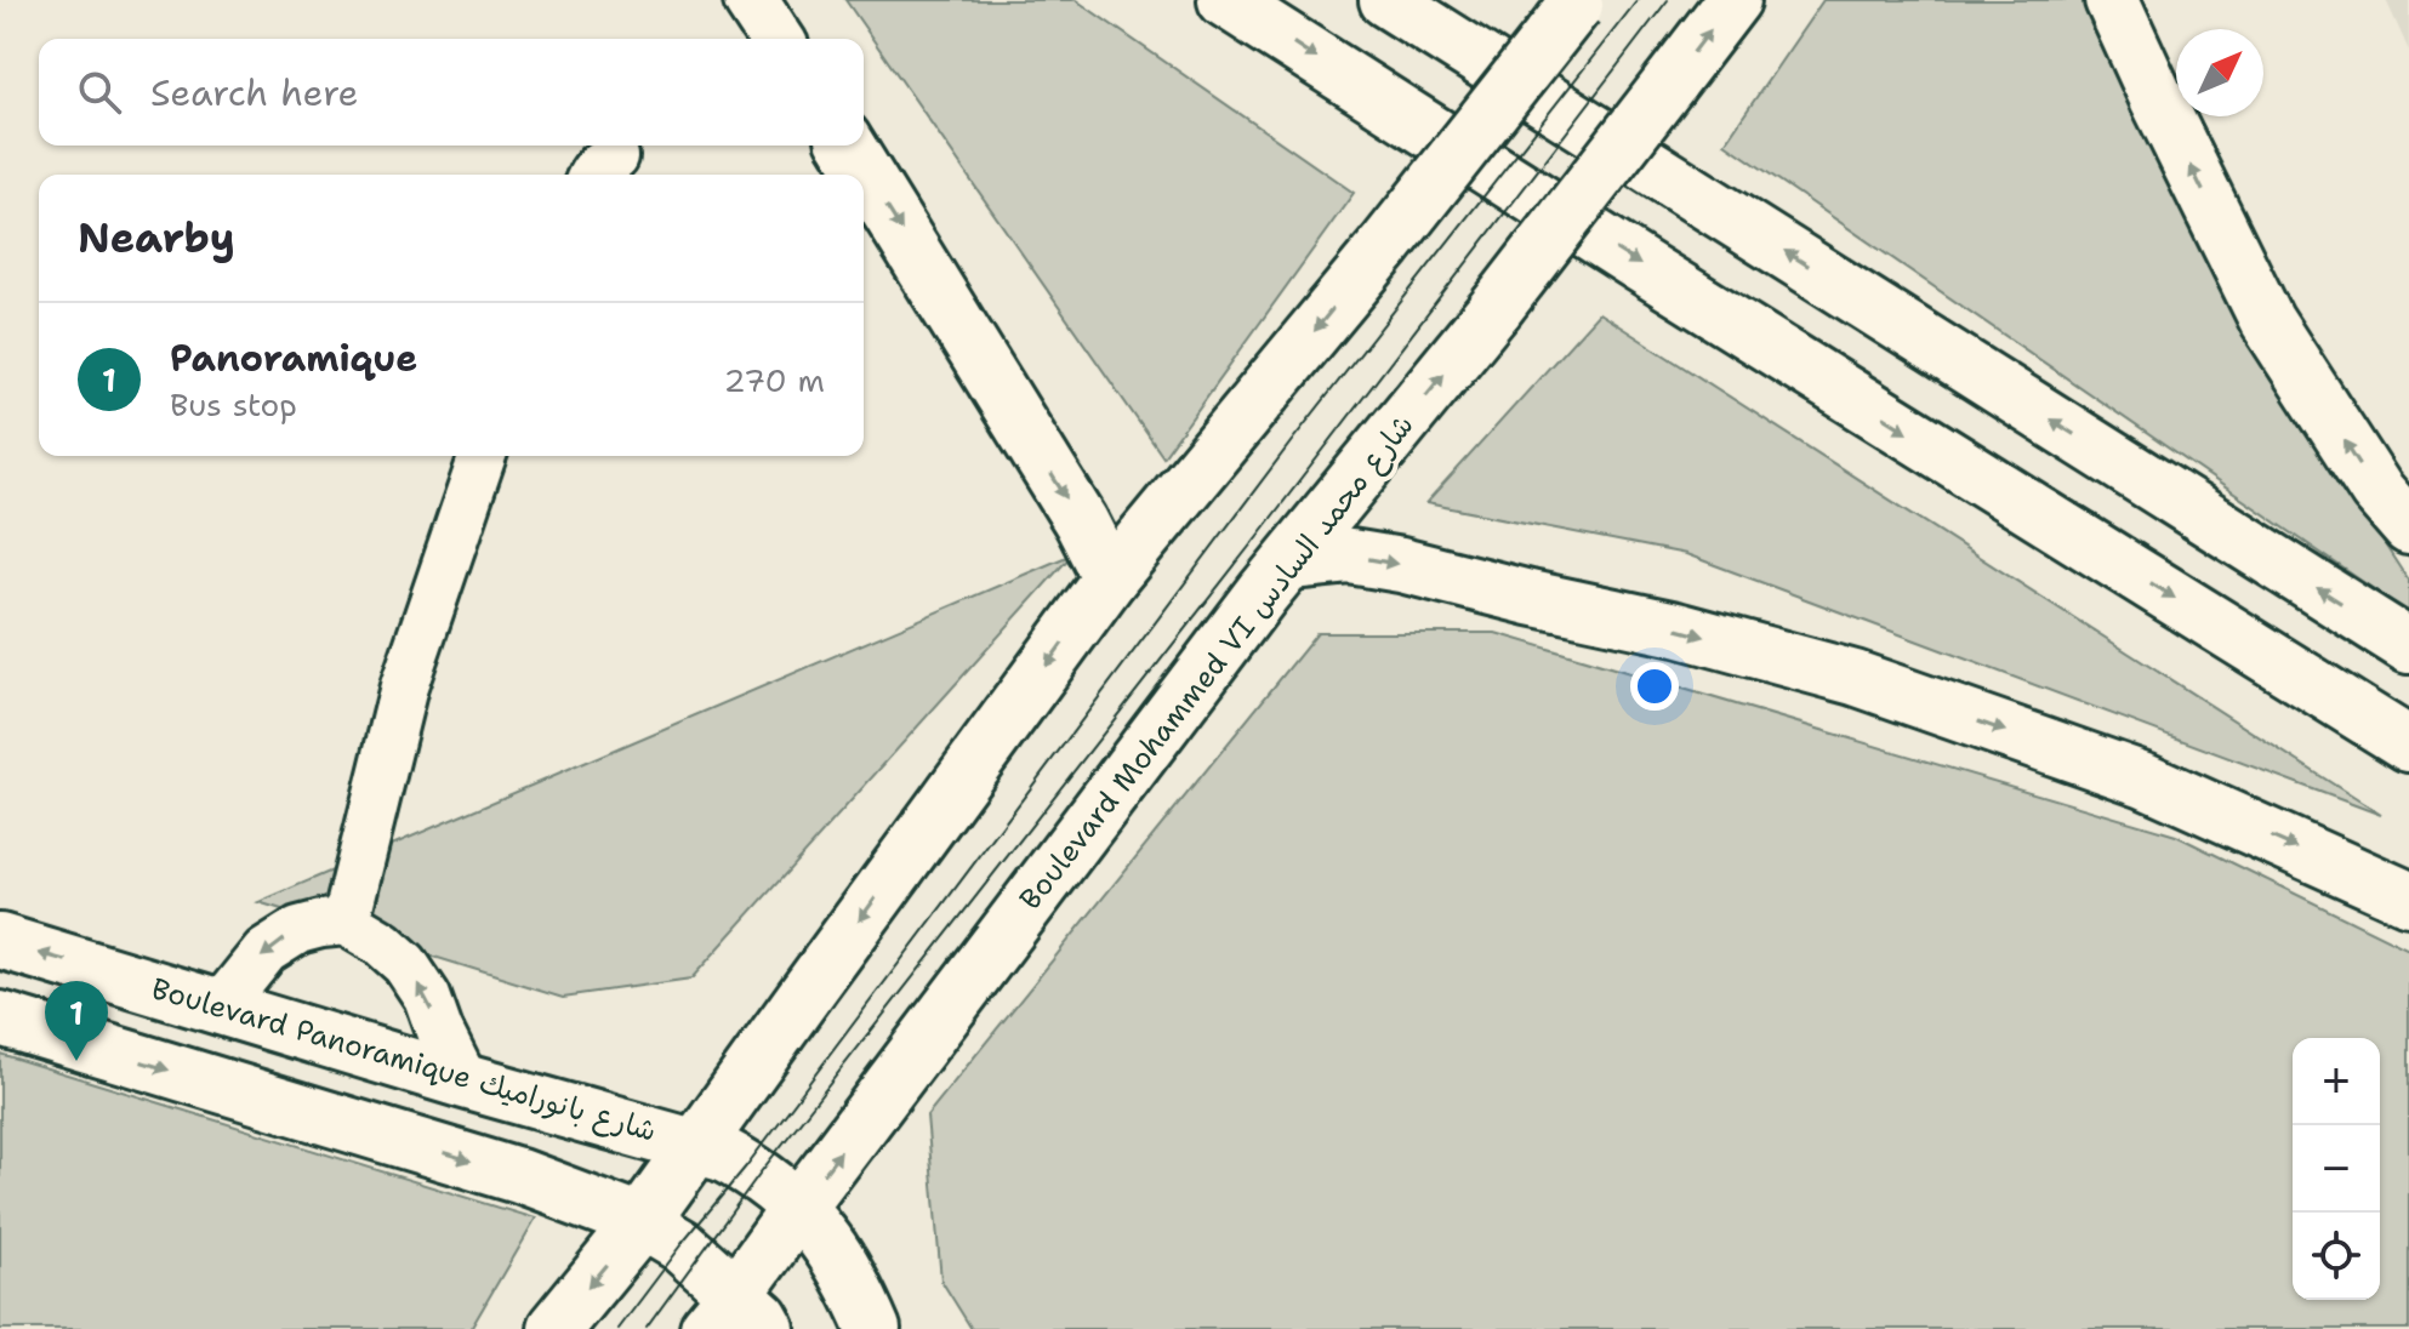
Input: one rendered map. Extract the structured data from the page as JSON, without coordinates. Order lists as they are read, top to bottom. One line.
{"streets":{"main road":["Boulevard Mohammed VI شارع محمد السادس","Boulevard Panoramique شارع بانوراميك"]},"crossings":[["Boulevard Mohammed VI شارع محمد السادس","Boulevard Panoramique شارع بانوراميك"]],"north":"top right","page":{"search":"Search here","heading":"Nearby","list":[{"mark":"1","name":"Panoramique","note":"Bus stop","value":"270 m"}],"pins":"1","map_buttons":["+","−"]}}
